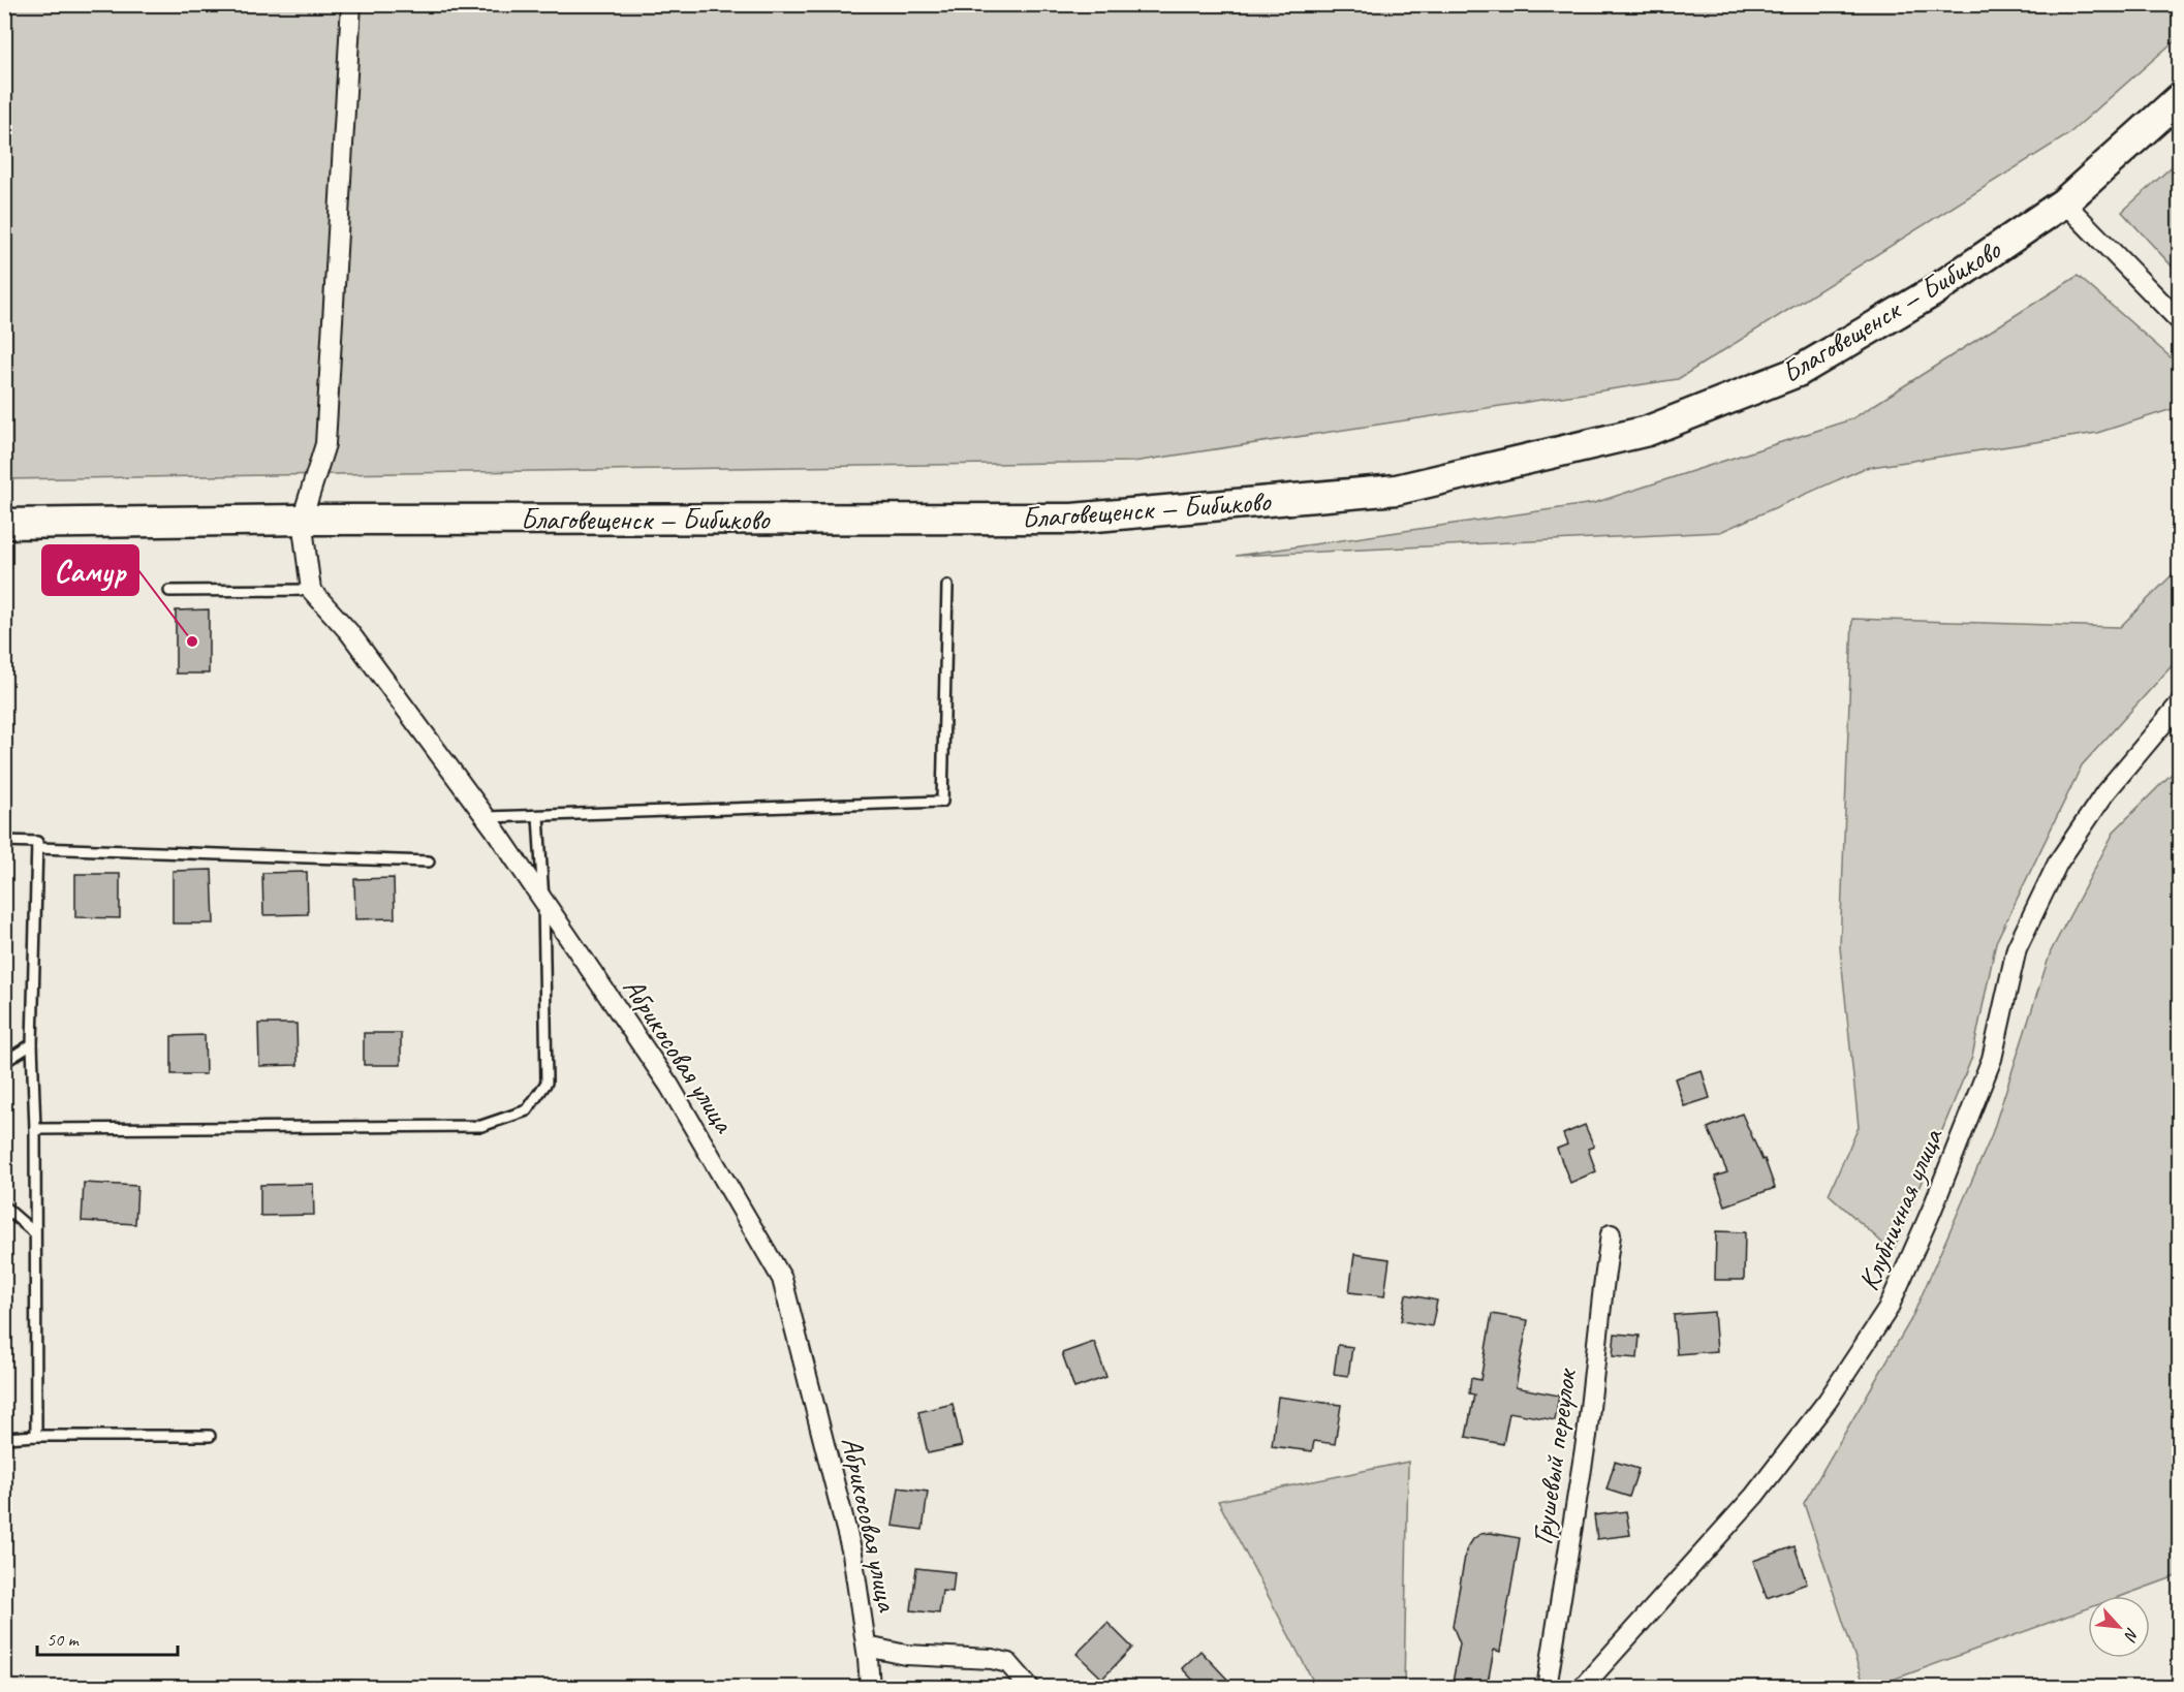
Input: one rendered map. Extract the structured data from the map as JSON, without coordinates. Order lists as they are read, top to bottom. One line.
{"streets":{"main road":["Благовещенск — Бибиково"],"street":["Абрикосовая улица","Клубничная улица","Грушевый переулок"]},"places":["Самур"],"scale_bar":"50 m","north":"bottom right"}
